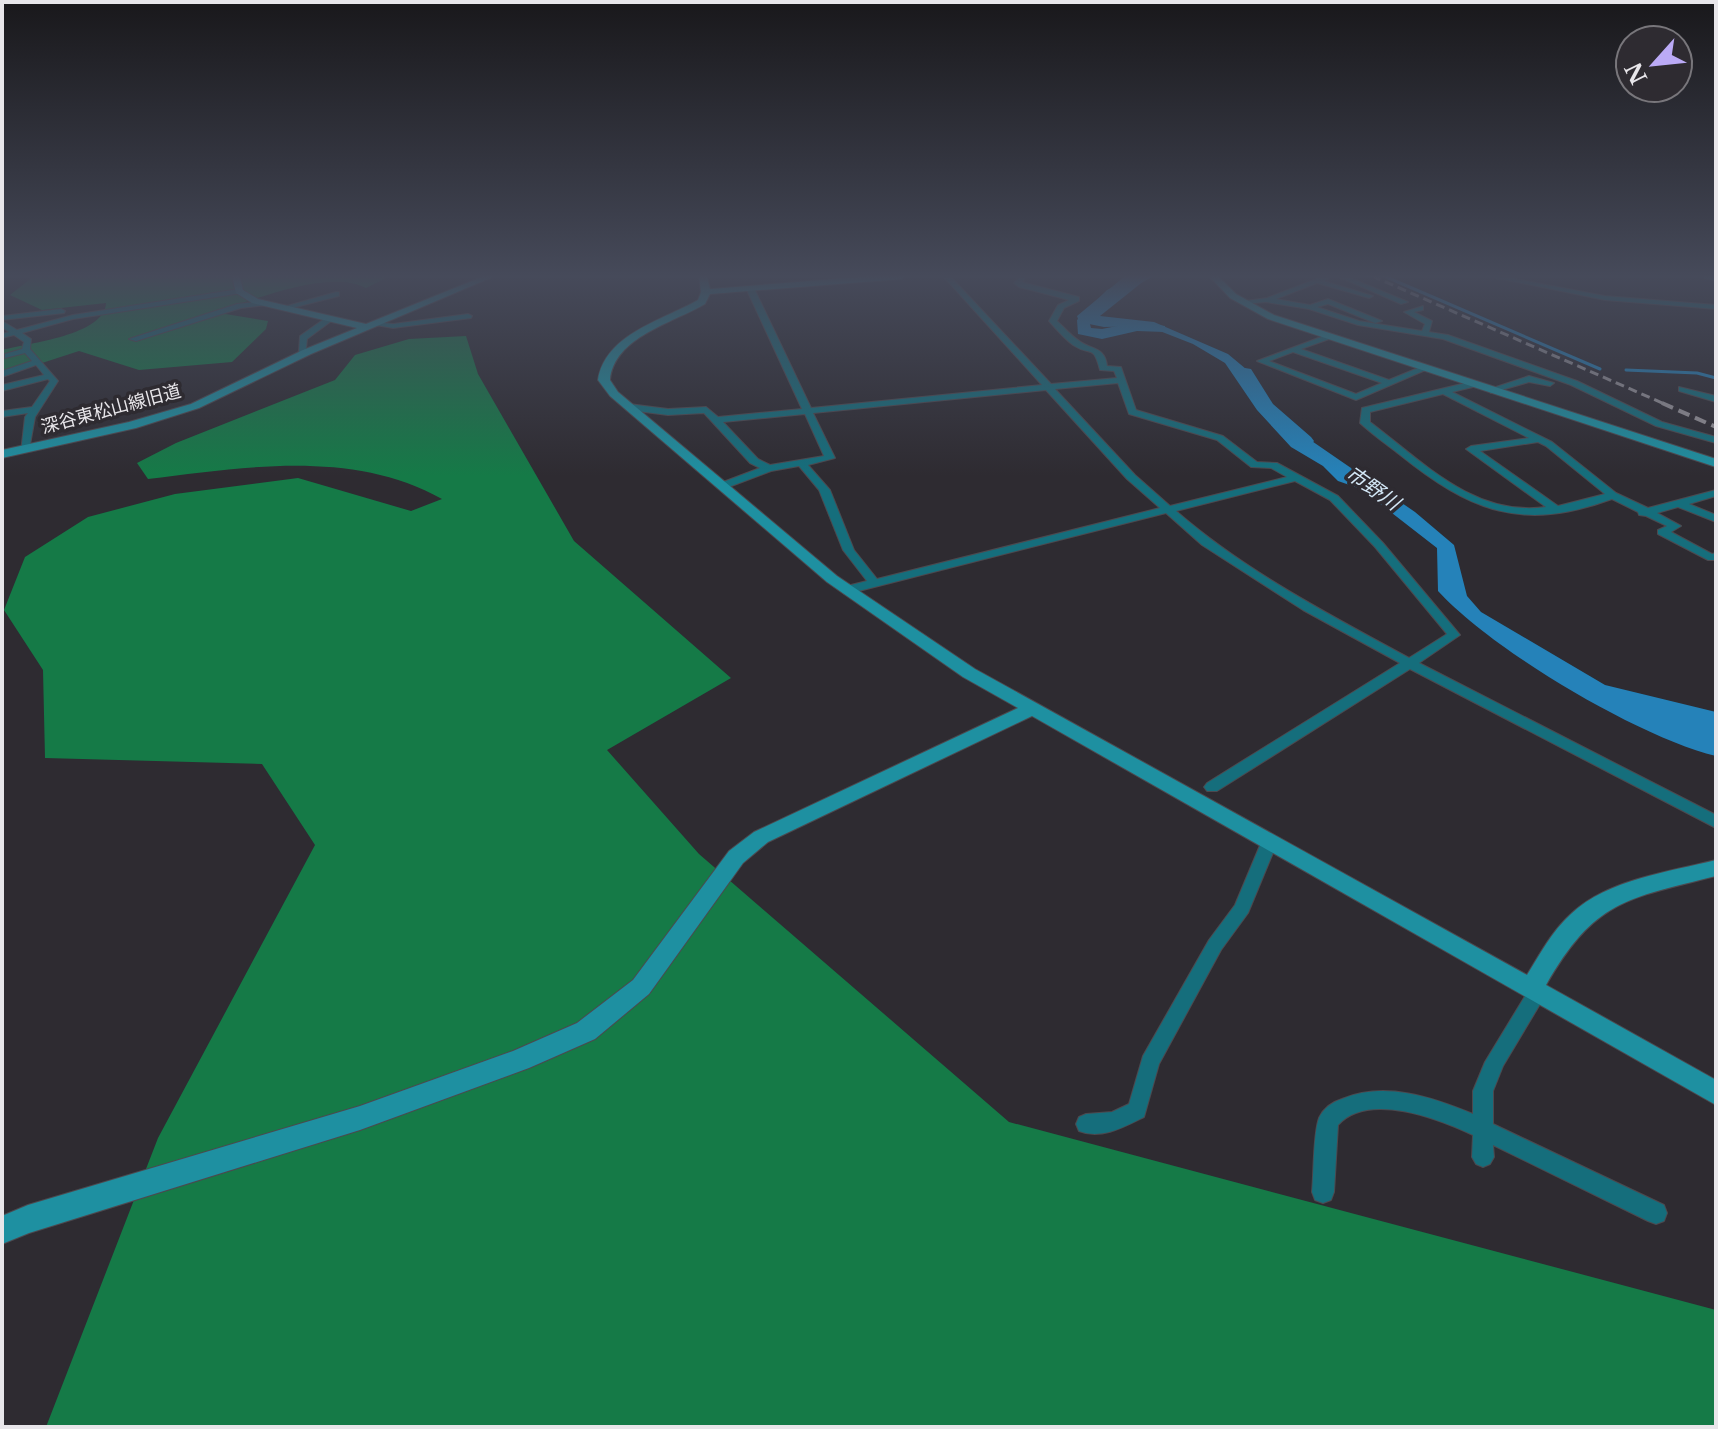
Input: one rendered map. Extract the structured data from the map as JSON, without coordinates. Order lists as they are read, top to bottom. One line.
{"streets":{"street":["深谷東松山線旧道"]},"water":["市野川"],"north":"bottom left"}
